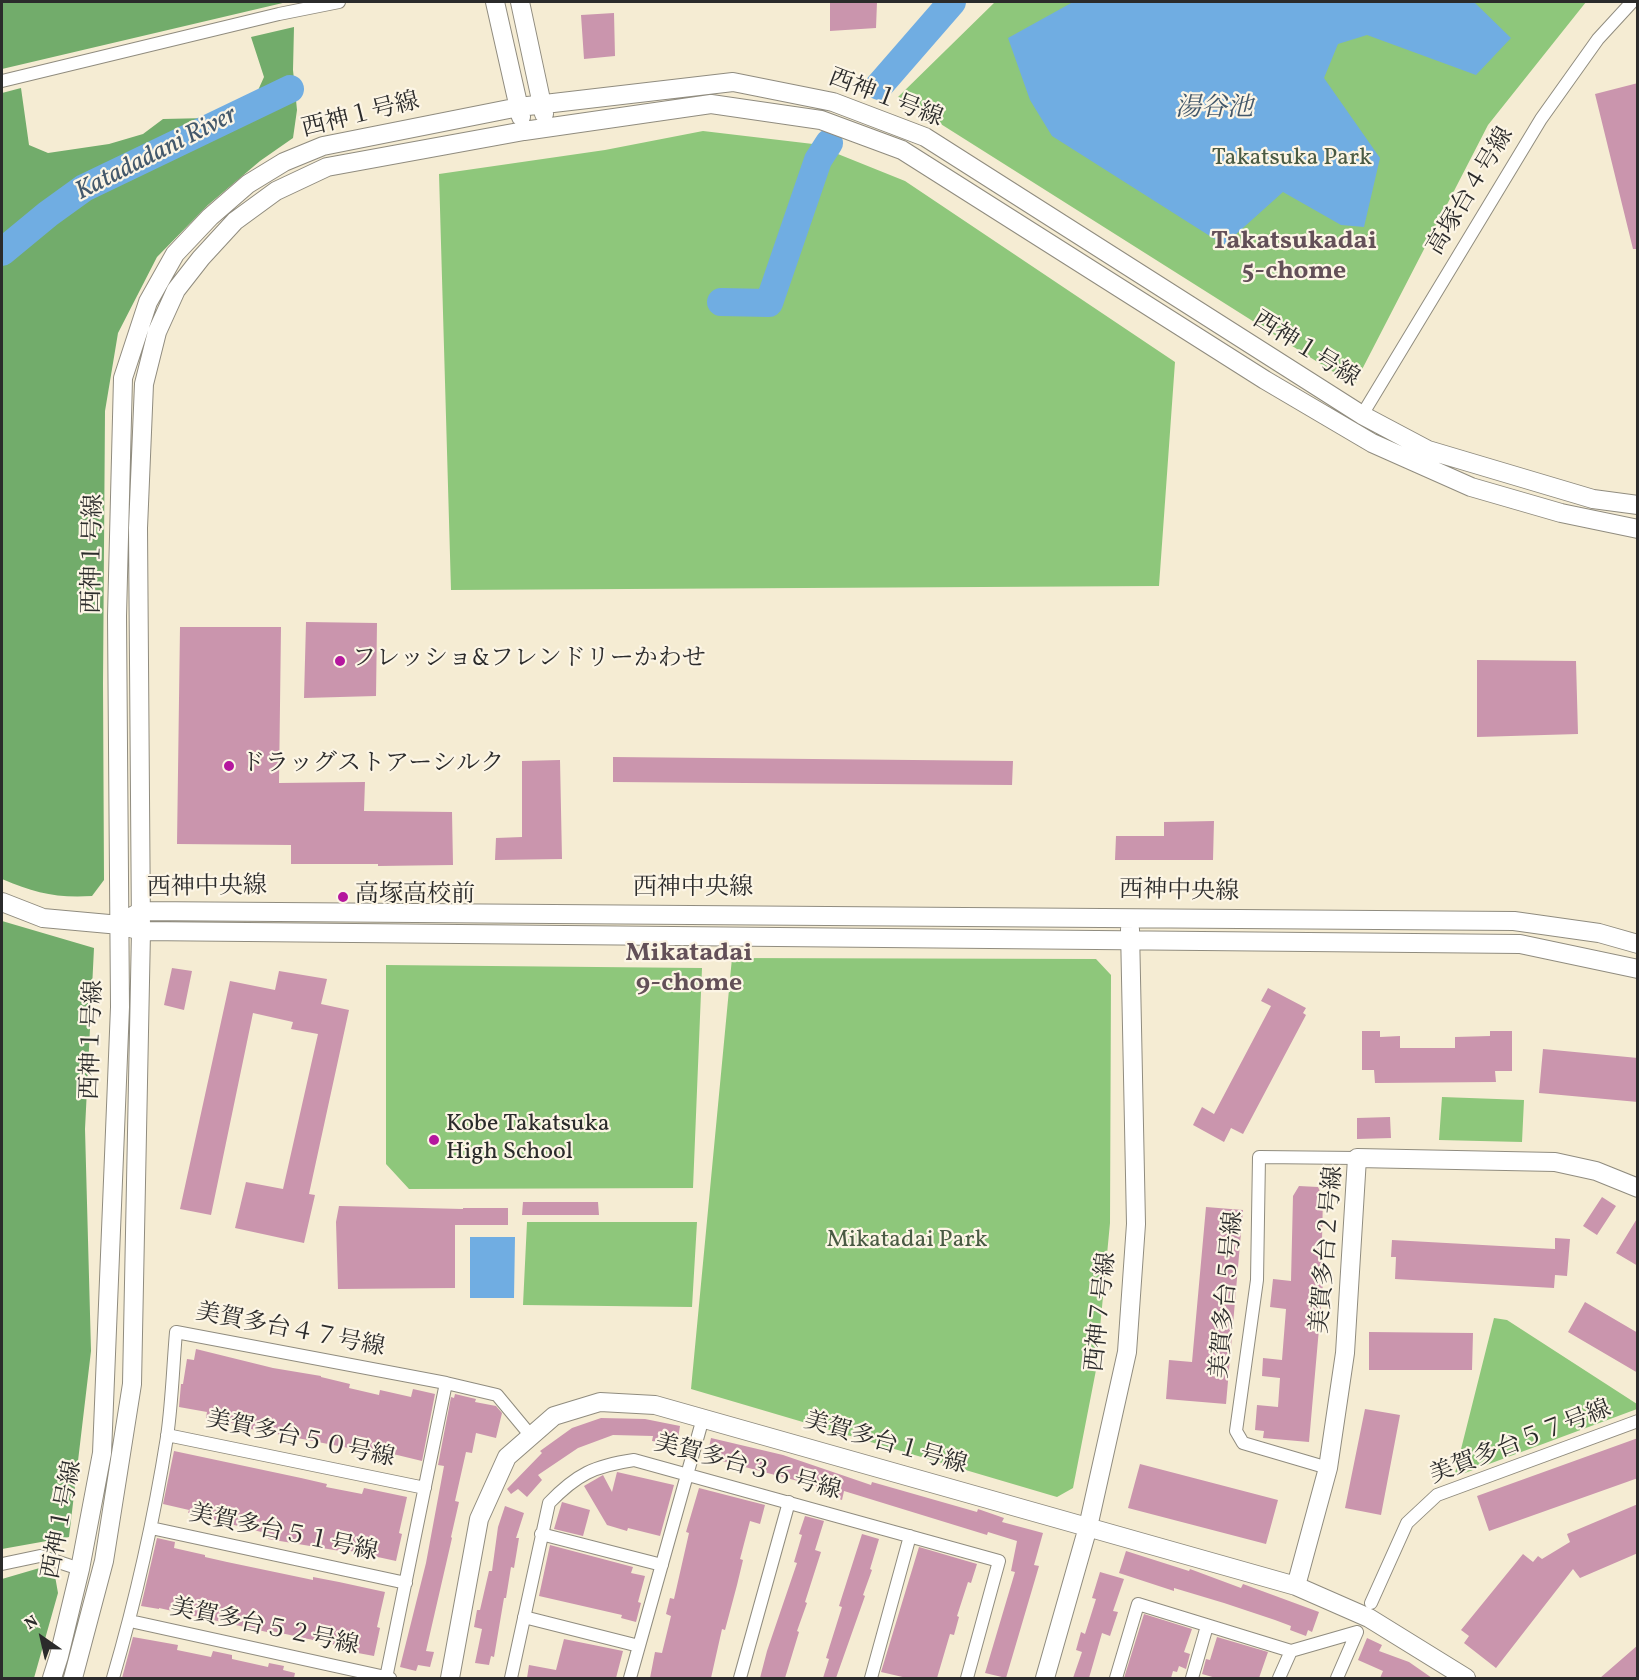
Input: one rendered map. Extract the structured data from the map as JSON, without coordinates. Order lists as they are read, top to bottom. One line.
{"streets":{"street":["西神１号線","高塚台４号線","西神中央線","美賀多台２号線","美賀多台５号線","西神７号線","美賀多台４７号線","美賀多台５０号線","美賀多台５７号線","美賀多台１号線","美賀多台３６号線","美賀多台５１号線","美賀多台５２号線"]},"crossings":[["西神１号線","高塚台４号線"],["西神１号線","西神中央線"],["西神中央線","西神７号線"],["美賀多台２号線","美賀多台５号線"],["美賀多台２号線","美賀多台１号線"],["西神７号線","美賀多台１号線"],["美賀多台４７号線","美賀多台５０号線"],["美賀多台４７号線","美賀多台５１号線"],["美賀多台４７号線","美賀多台５２号線"]],"districts":["Takatsukadai 5-chome","Mikatadai 9-chome"],"water":["湯谷池","Katadadani River"],"parks":["Takatsuka Park","Mikatadai Park"],"places":["フレッショ&フレンドリーかわせ","ドラッグストアーシルク","高塚高校前","Kobe Takatsuka High School"],"north":"top left"}
